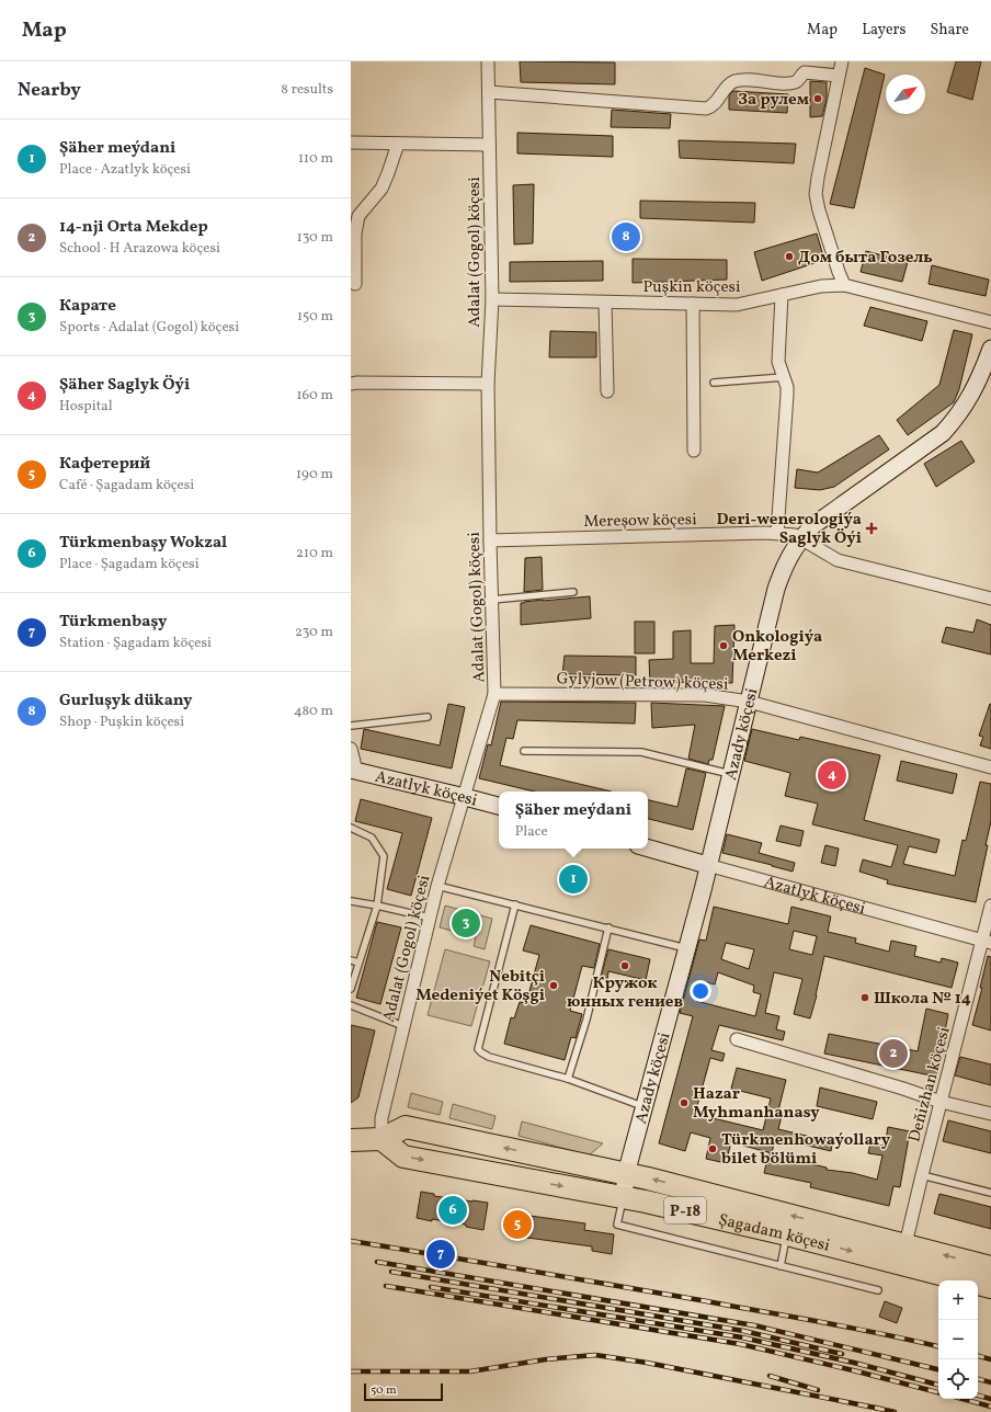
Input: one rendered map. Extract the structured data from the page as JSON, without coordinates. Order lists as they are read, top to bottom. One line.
{"streets":{"highway":["P-18","Şagadam köçesi"],"main road":["Azady köçesi","Azatlyk köçesi"],"street":["Adalat (Gogol) köçesi","Puşkin köçesi","Mereşow köçesi","Gylyjow (Petrow) köçesi","Deňizhan köçesi"]},"crossings":[["Adalat (Gogol) köçesi","Puşkin köçesi"],["Adalat (Gogol) köçesi","Mereşow köçesi"],["Adalat (Gogol) köçesi","Gylyjow (Petrow) köçesi"],["Adalat (Gogol) köçesi","Azatlyk köçesi"],["Adalat (Gogol) köçesi","Şagadam köçesi"],["Mereşow köçesi","Azady köçesi"],["Gylyjow (Petrow) köçesi","Azady köçesi"],["Azady köçesi","Azatlyk köçesi"],["Azady köçesi","Şagadam köçesi"],["Azatlyk köçesi","Deňizhan köçesi"],["Deňizhan köçesi","Şagadam köçesi"]],"places":{"other":["За рулем","Дом быта Гозель","Onkologiýa Merkezi","Кружок юнных гениев","Nebitçi Medeniýet Köşgi","Школа № 14","Hazar Myhmanhanasy","Türkmenhowaýollary bilet bölümi"],"health":["Deri-wenerologiýa Saglyk Öýi"]},"scale_bar":"50 m","north":"top right","page":{"header":"Map","nav":["Map","Layers","Share"],"heading":["Nearby","8 results"],"list":[{"mark":"1","name":"Şäher meýdani","note":"Place · Azatlyk köçesi","value":"110 m"},{"mark":"2","name":"14-nji Orta Mekdep","note":"School · H Arazowa köçesi","value":"130 m"},{"mark":"3","name":"Карате","note":"Sports · Adalat (Gogol) köçesi","value":"150 m"},{"mark":"4","name":"Şäher Saglyk Öýi","note":"Hospital","value":"160 m"},{"mark":"5","name":"Кафетерий","note":"Café · Şagadam köçesi","value":"190 m"},{"mark":"6","name":"Türkmenbaşy Wokzal","note":"Place · Şagadam köçesi","value":"210 m"},{"mark":"7","name":"Türkmenbaşy","note":"Station · Şagadam köçesi","value":"230 m"},{"mark":"8","name":"Gurluşyk dükany","note":"Shop · Puşkin köçesi","value":"480 m"}],"pins":["8","4","1","3","2","6","5","7"],"popup":["Şäher meýdani","Place"],"map_buttons":["+","−"],"scale":"50 m"}}
